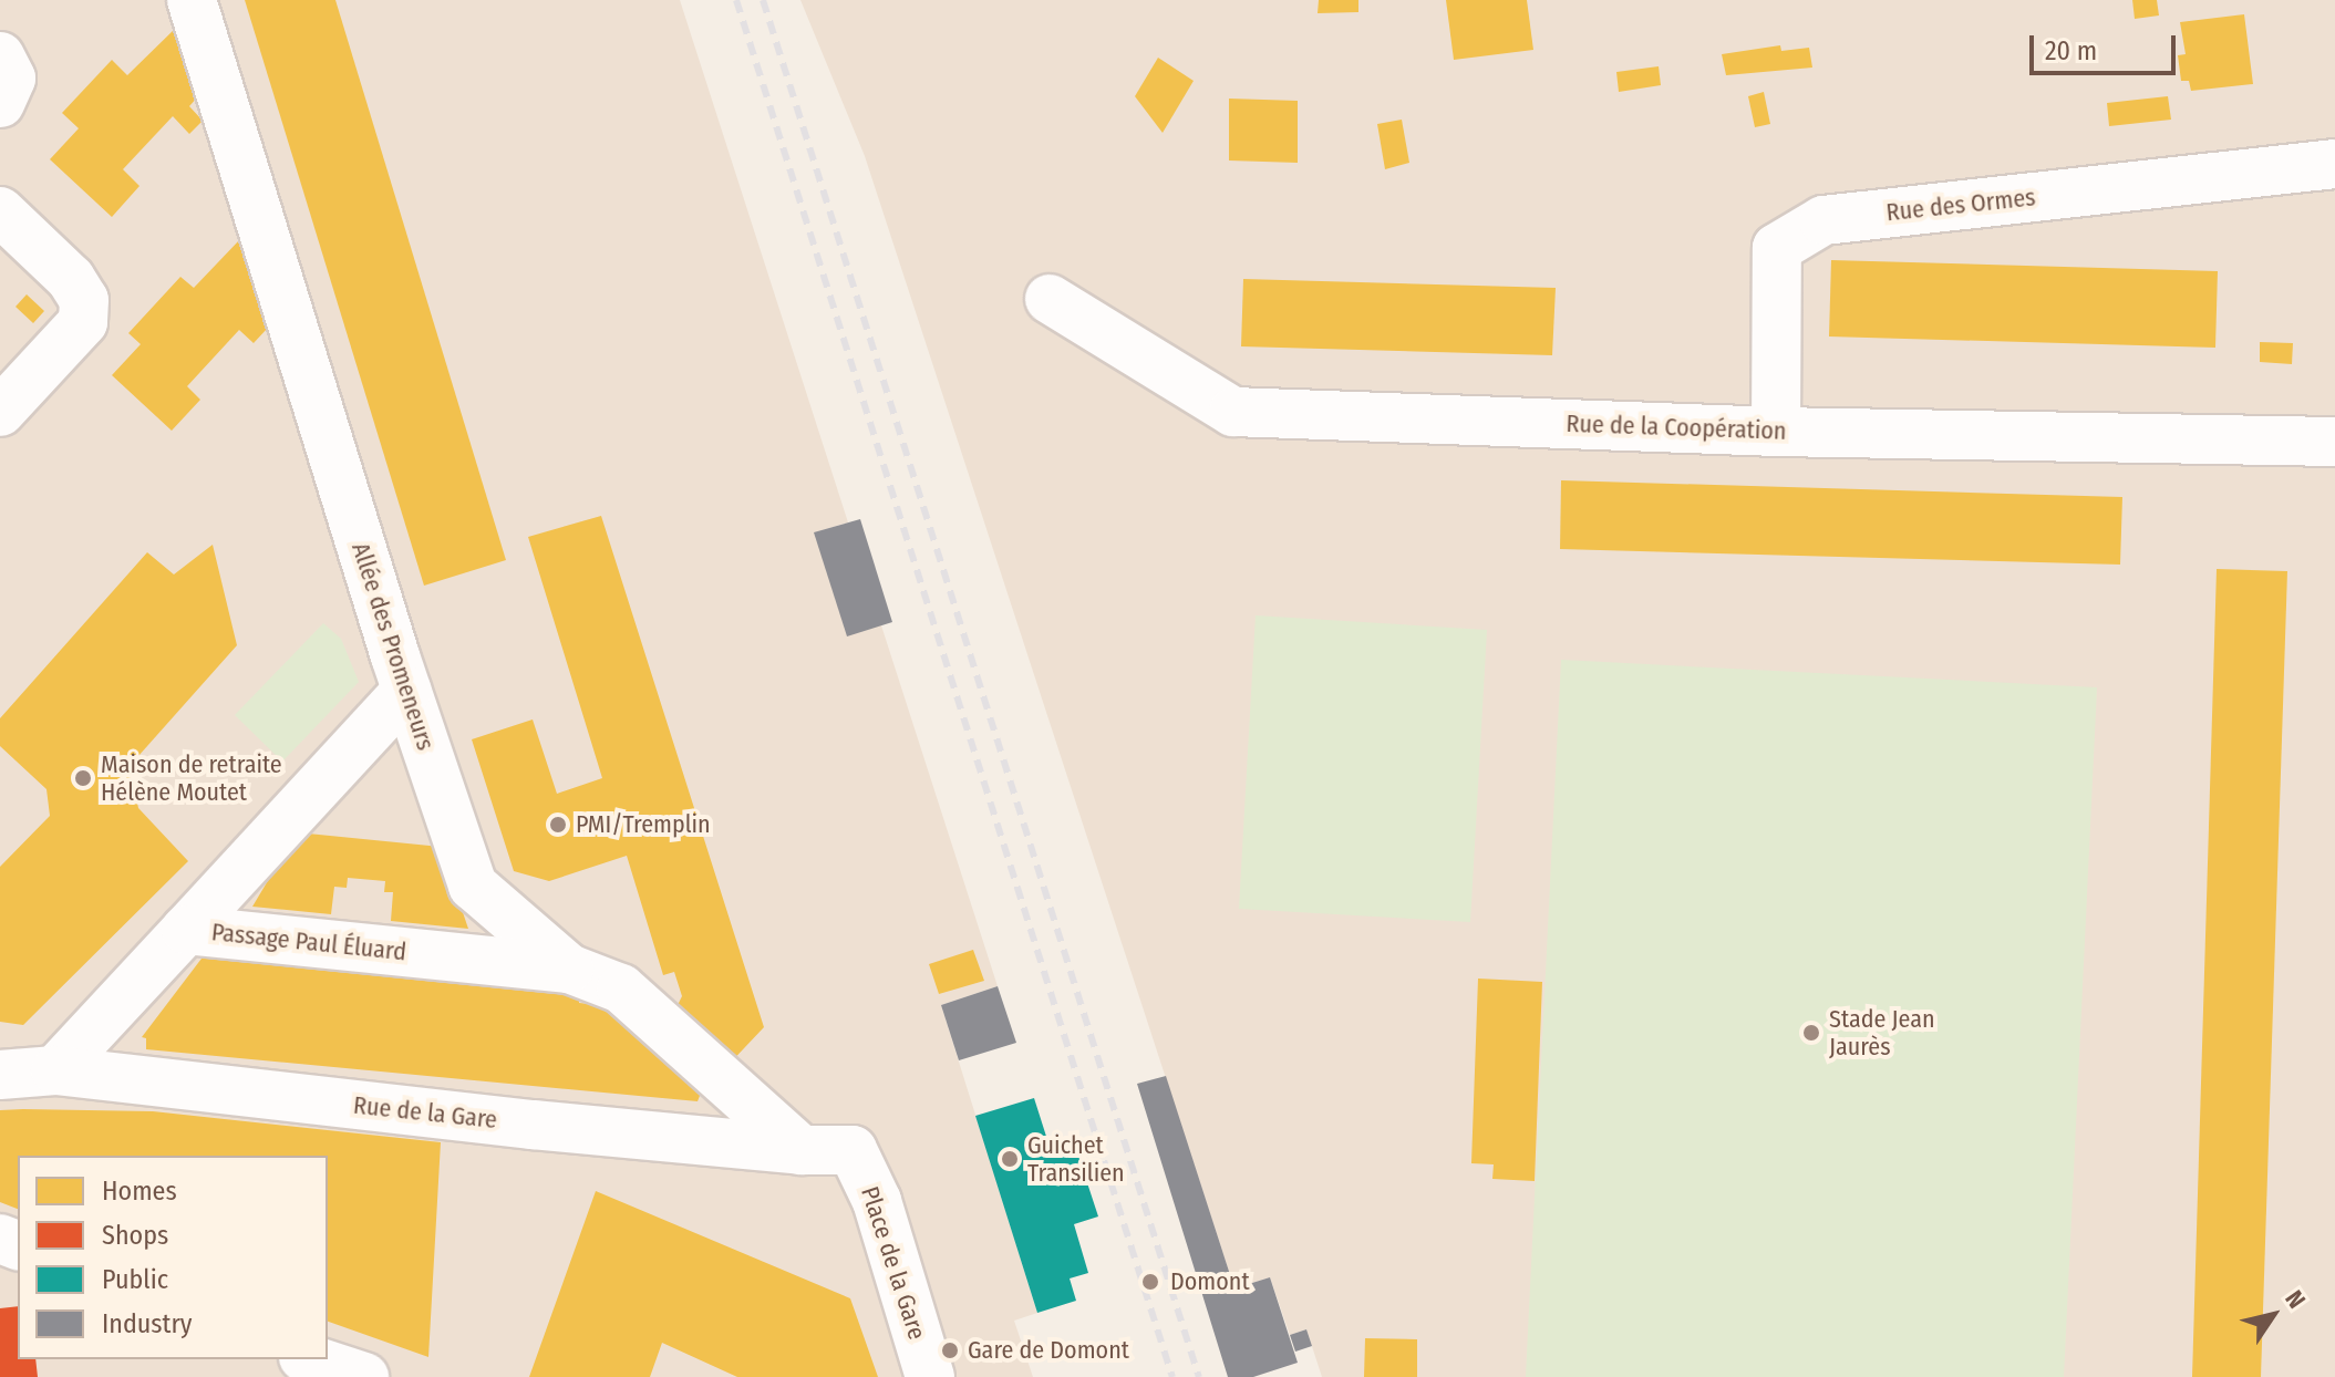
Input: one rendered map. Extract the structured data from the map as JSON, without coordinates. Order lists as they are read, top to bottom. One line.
{"streets":{"street":["Rue des Ormes","Rue de la Coopération","Allée des Promeneurs","Passage Paul Éluard","Rue de la Gare","Place de la Gare"]},"crossings":[["Rue des Ormes","Rue de la Coopération"],["Allée des Promeneurs","Passage Paul Éluard"],["Allée des Promeneurs","Rue de la Gare"],["Passage Paul Éluard","Rue de la Gare"],["Rue de la Gare","Place de la Gare"]],"places":["Maison de retraite Hélène Moutet","PMI/Tremplin","Stade Jean Jaurès","Guichet Transilien","Domont","Gare de Domont"],"legend":["Homes","Shops","Public","Industry"],"scale_bar":"20 m","north":"top right"}
